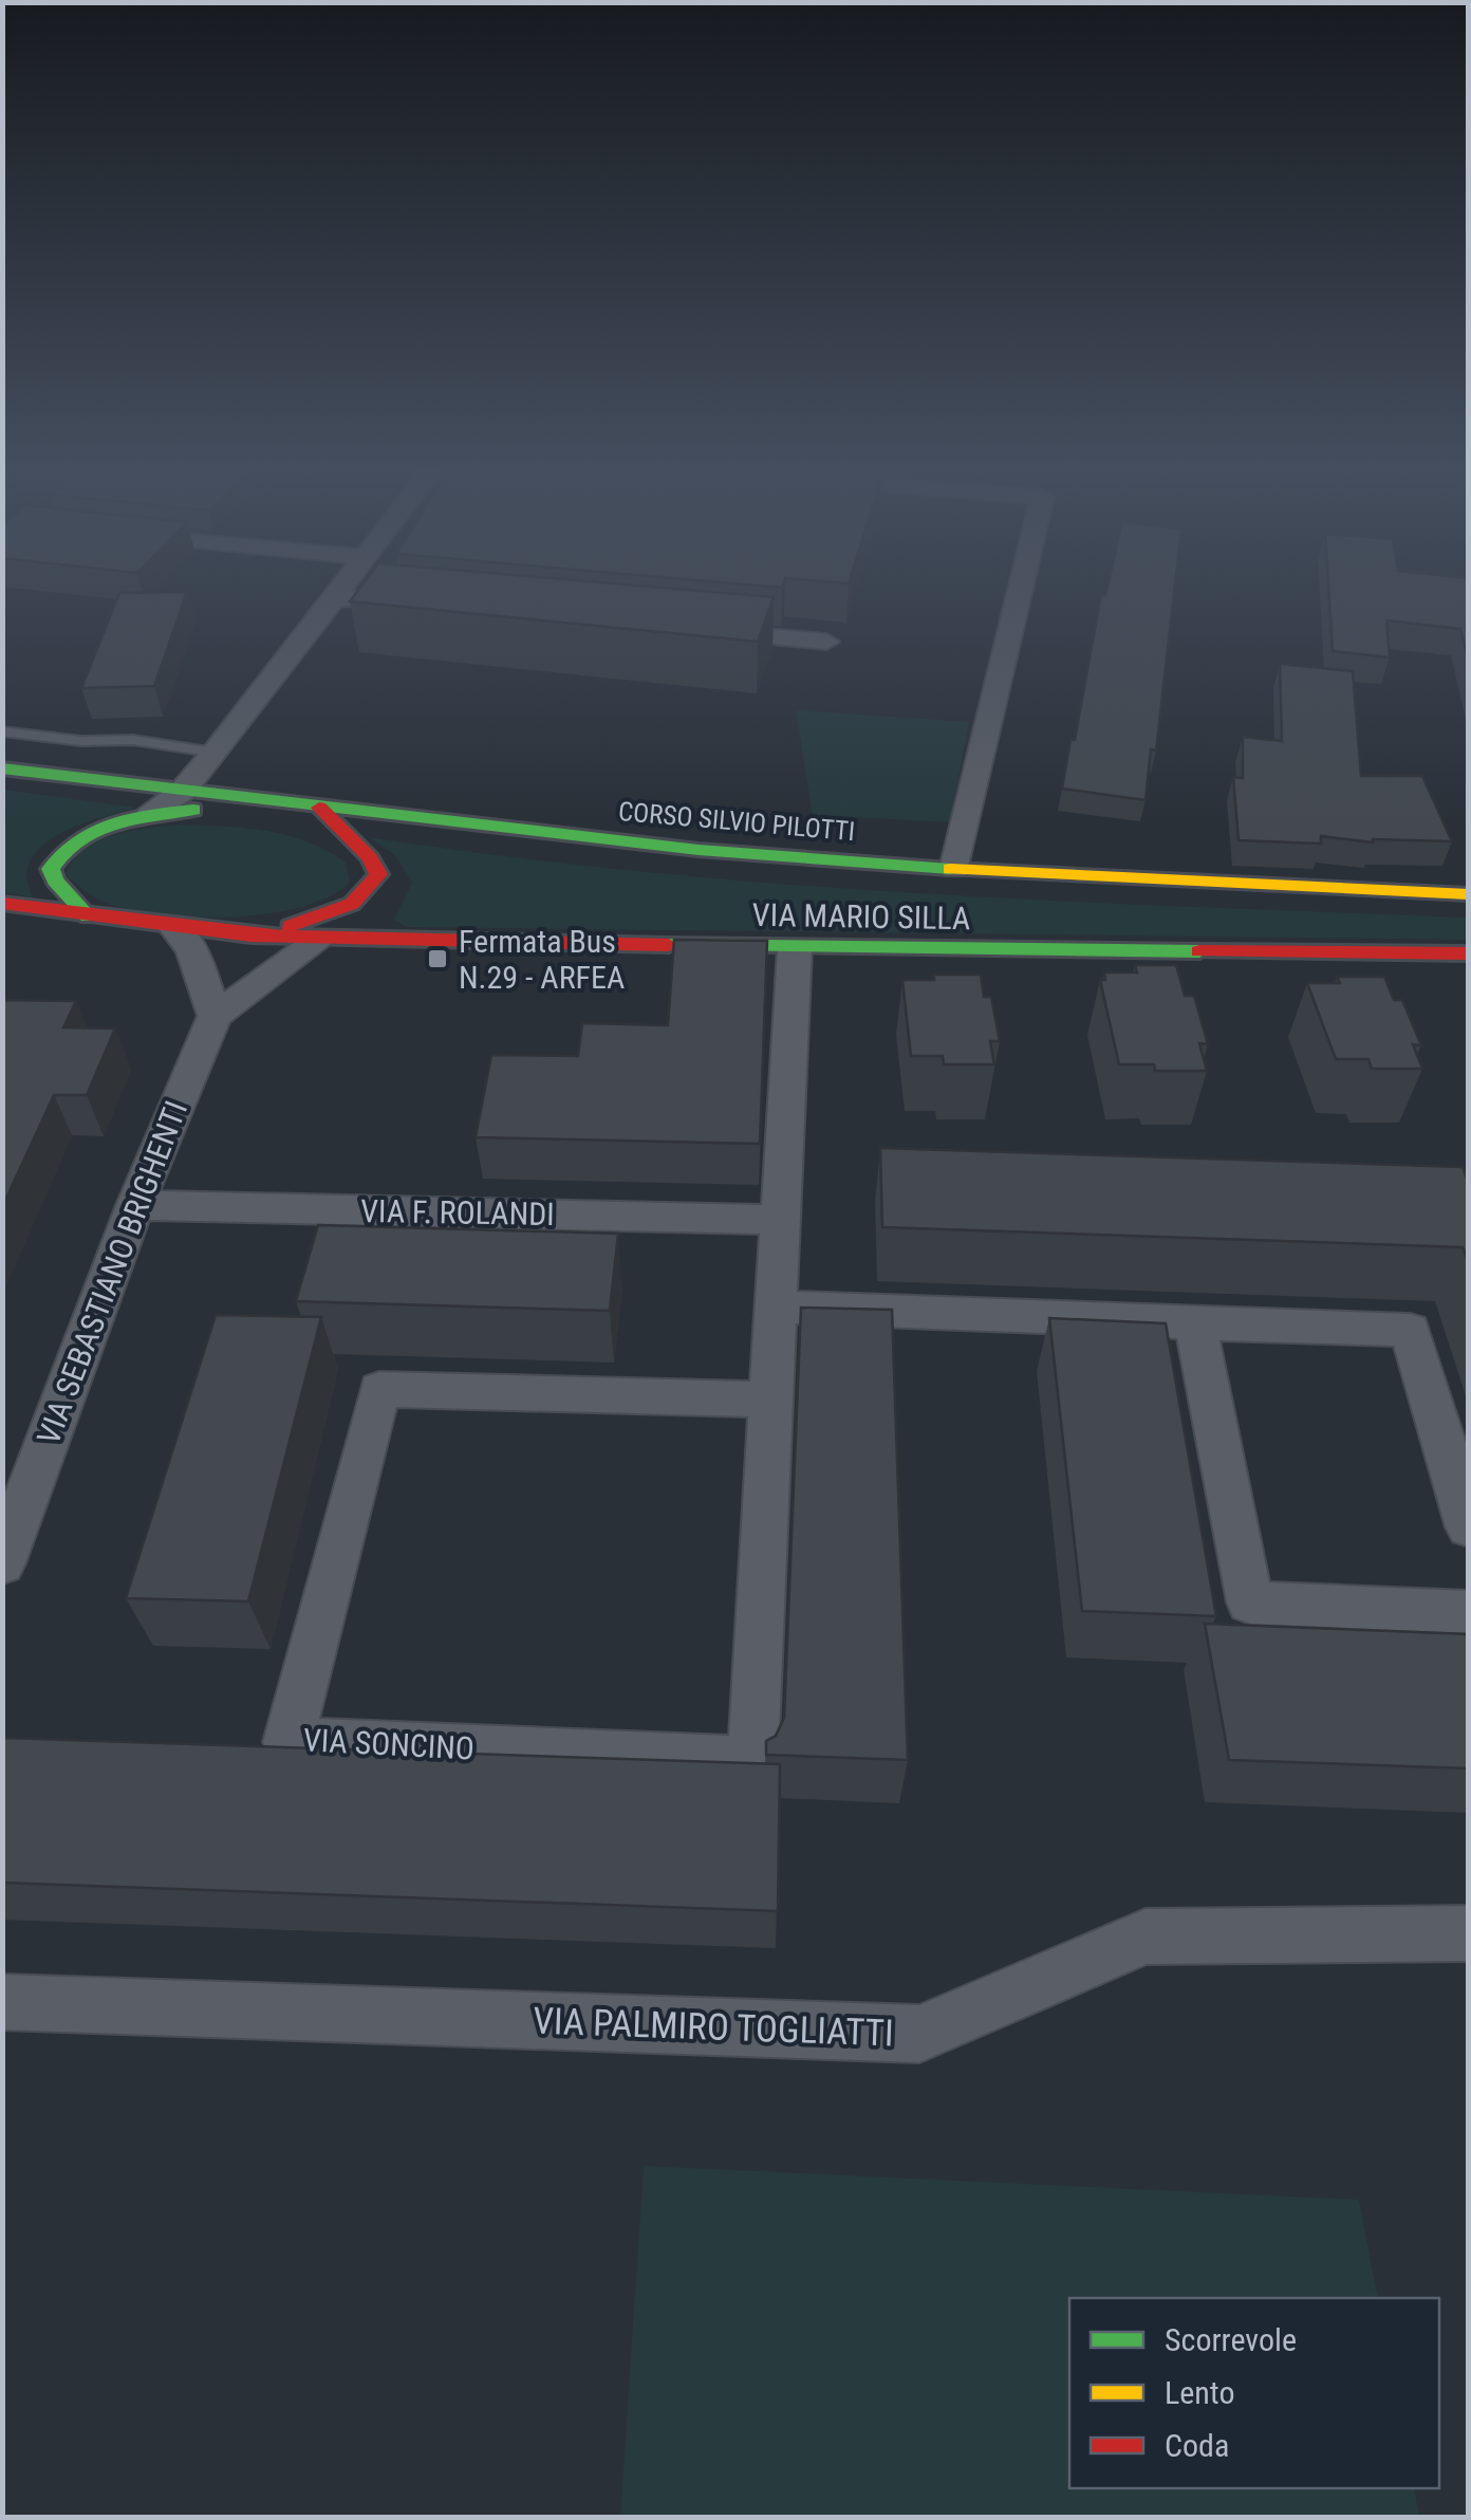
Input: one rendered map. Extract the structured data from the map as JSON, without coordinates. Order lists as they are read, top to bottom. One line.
{"streets":{"street":["CORSO SILVIO PILOTTI","VIA MARIO SILLA","VIA F. ROLANDI","VIA SEBASTIANO BRIGHENTI","VIA SONCINO","VIA PALMIRO TOGLIATTI"]},"crossings":[["VIA MARIO SILLA","VIA SONCINO"],["VIA F. ROLANDI","VIA SEBASTIANO BRIGHENTI"],["VIA F. ROLANDI","VIA SONCINO"]],"places":{"transit":["Fermata Bus N.29 - ARFEA"]},"legend":["Scorrevole","Lento","Coda"]}
